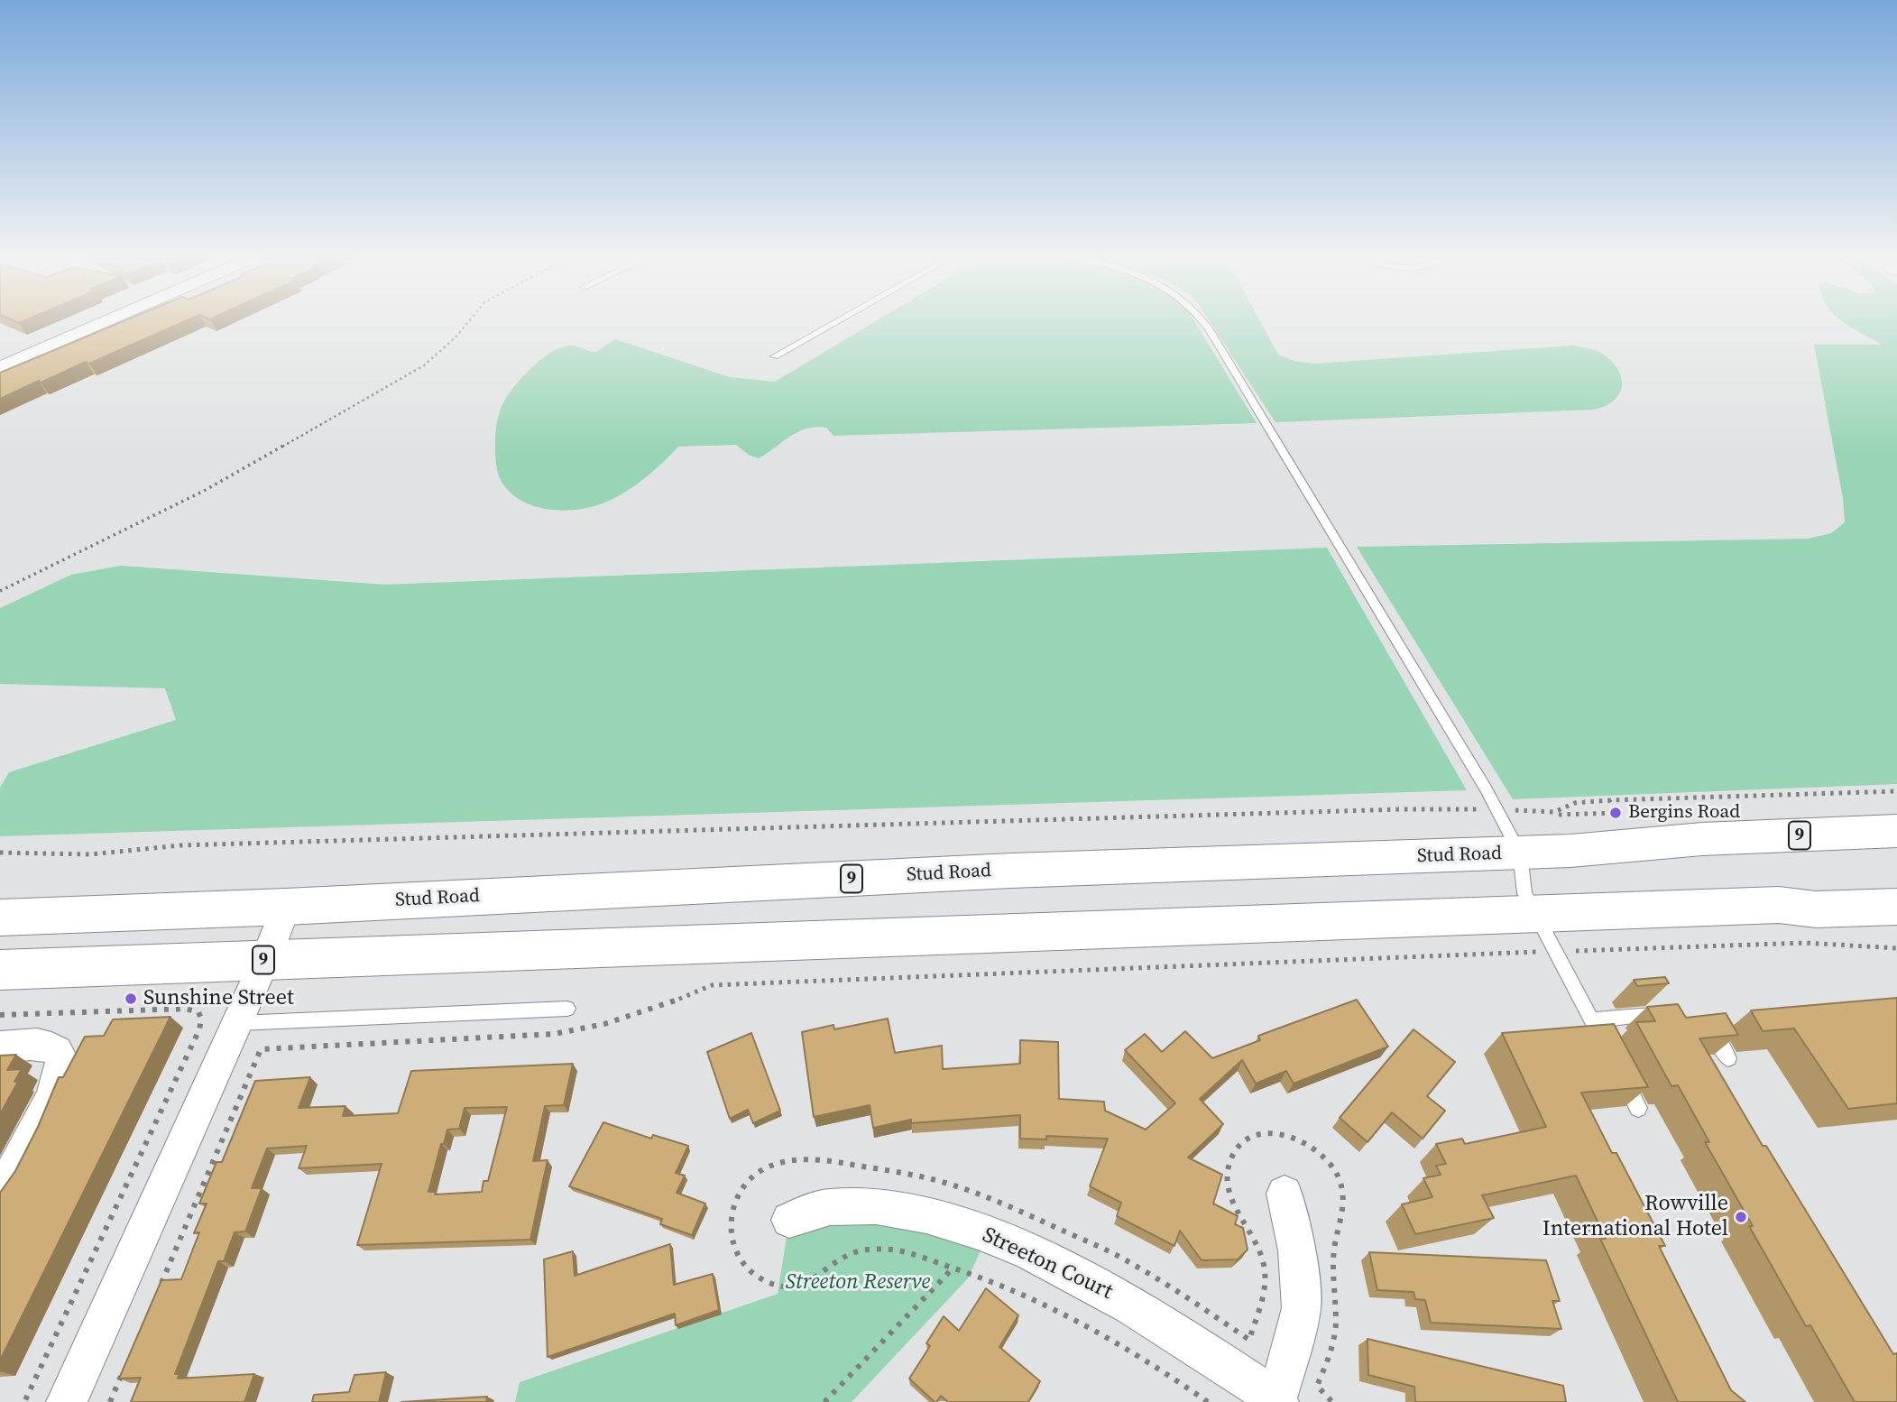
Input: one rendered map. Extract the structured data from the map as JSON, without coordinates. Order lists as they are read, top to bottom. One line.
{"streets":{"highway":["9","Stud Road"],"street":["Streeton Court"]},"parks":["Streeton Reserve"],"places":["Bergins Road","Sunshine Street","Rowville International Hotel"]}
